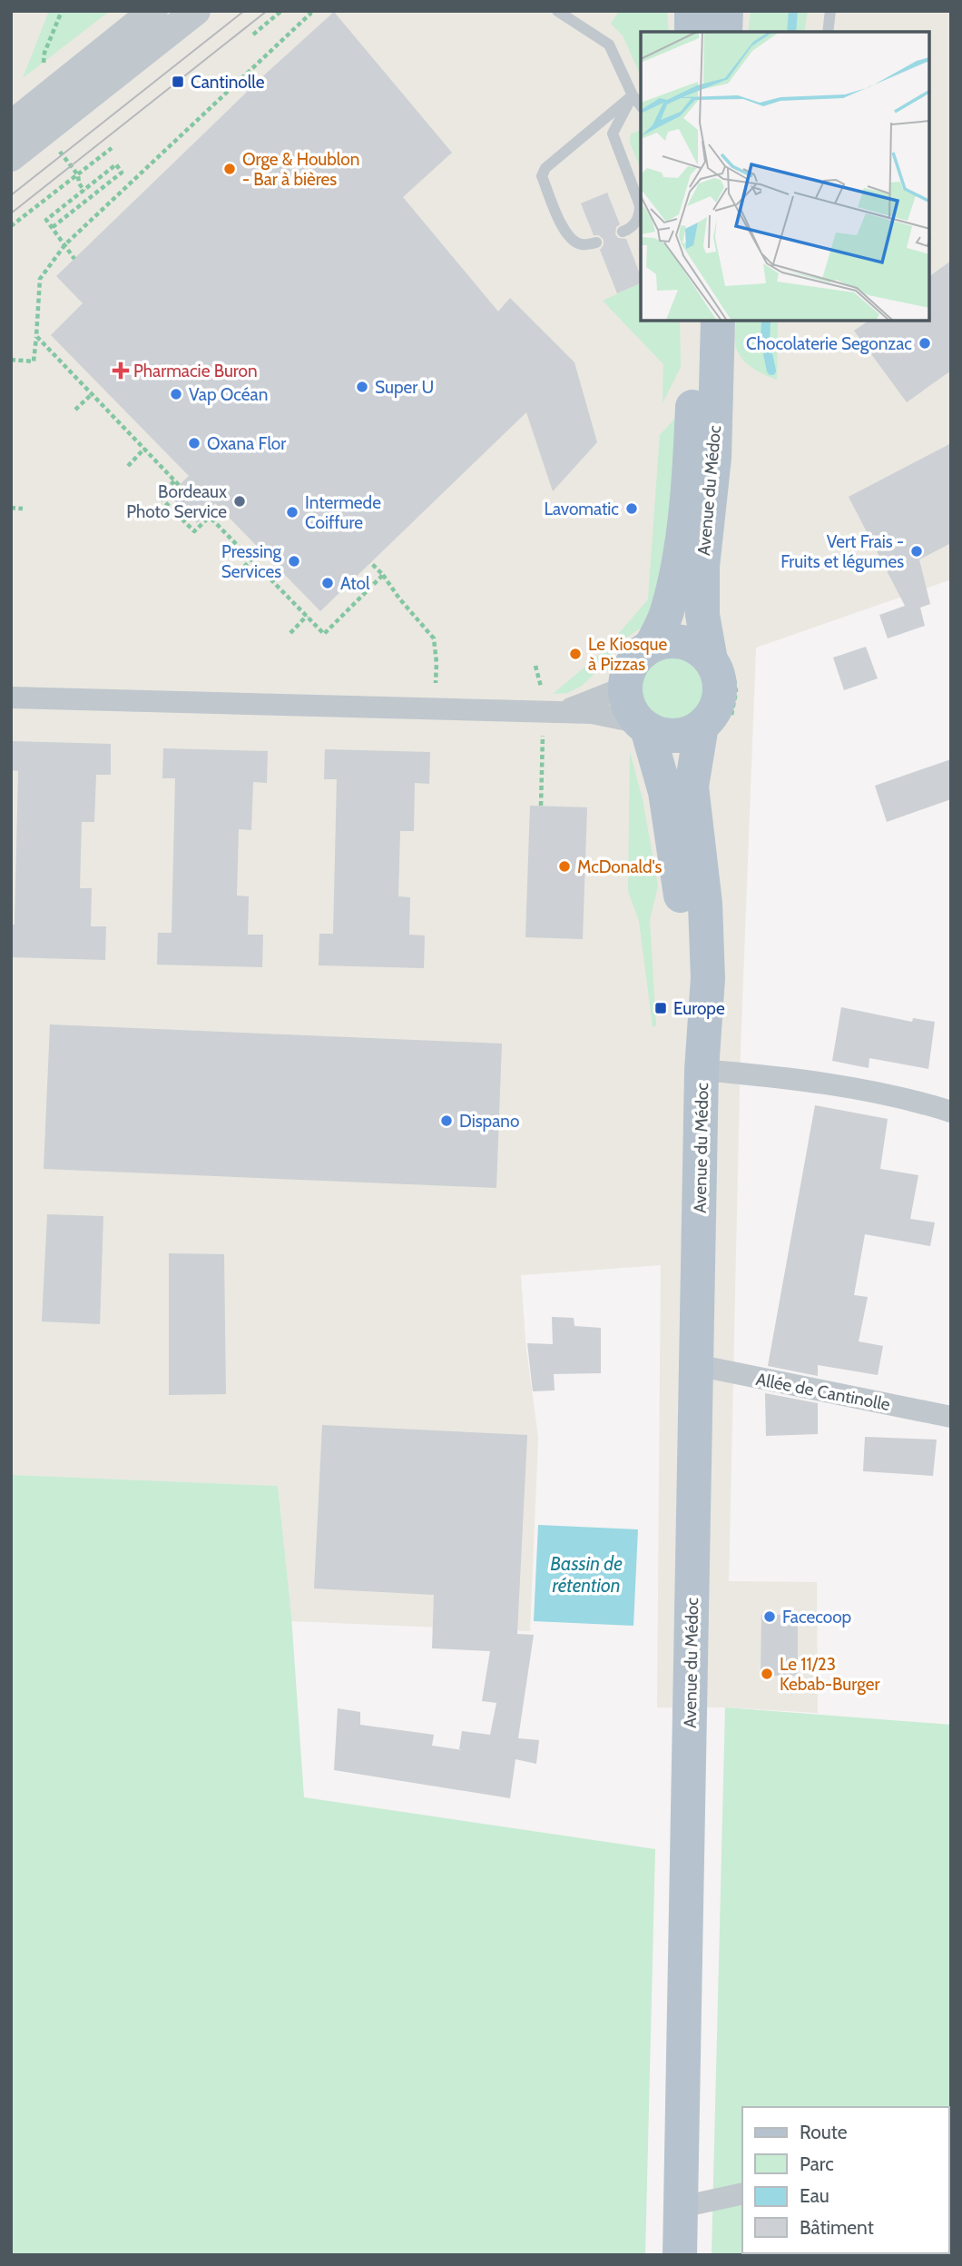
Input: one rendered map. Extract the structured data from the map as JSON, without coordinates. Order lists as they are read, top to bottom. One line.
{"streets":{"main road":["Avenue du Médoc"],"street":["Allée de Cantinolle"]},"crossings":[["Avenue du Médoc","Allée de Cantinolle"]],"water":["Bassin de rétention"],"places":{"transit":["Cantinolle","Europe"],"other":["Orge & Houblon - Bar à bières","Chocolaterie Segonzac","Super U","Vap Océan","Oxana Flor","Bordeaux Photo Service","Lavomatic","Intermede Coiffure","Vert Frais - Fruits et légumes","Pressing Services","Atol","Le Kiosque à Pizzas","McDonald's","Dispano","Facecoop","Le 11/23 Kebab-Burger"],"health":["Pharmacie Buron"]},"legend":["Route","Parc","Eau","Bâtiment"]}
